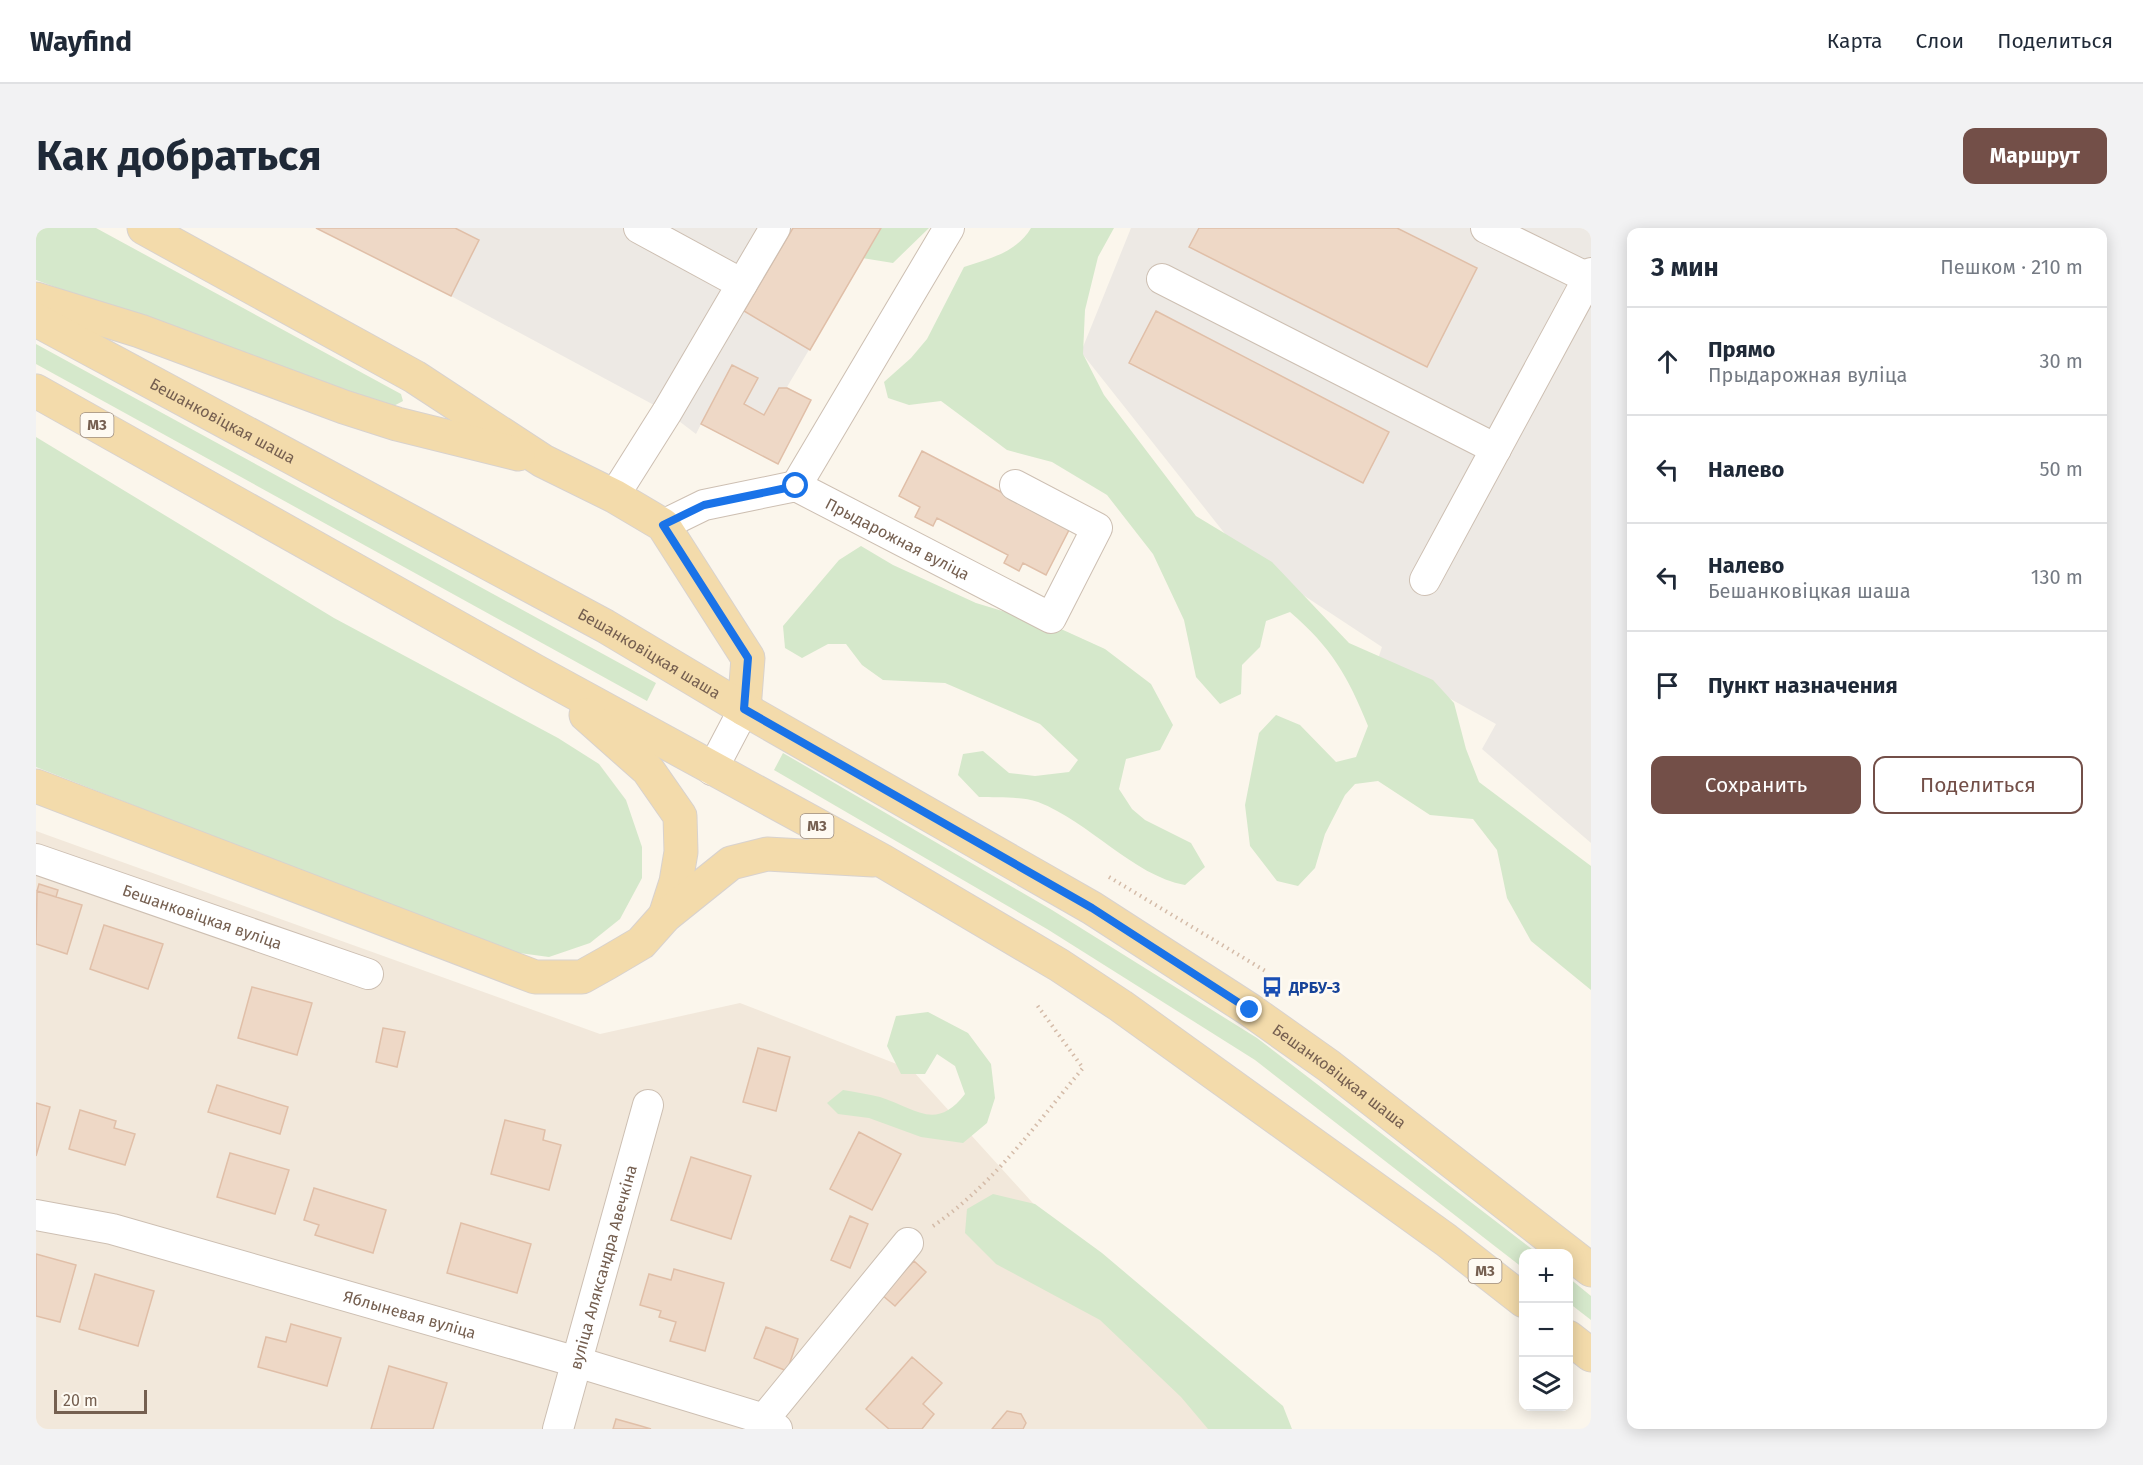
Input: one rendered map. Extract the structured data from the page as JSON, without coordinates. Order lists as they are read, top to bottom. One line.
{"streets":{"main road":["Бешанковіцкая шаша","М3"],"street":["Прыдарожная вуліца","Бешанковіцкая вуліца","вуліца Аляксандра Авечкіна","Яблыневая вуліца"]},"crossings":[["вуліца Аляксандра Авечкіна","Яблыневая вуліца"]],"places":{"bus stop":["ДРБУ-3"]},"scale_bar":"20 m","page":{"header":"Wayfind","nav":["Карта","Слои","Поделиться"],"buttons":["Маршрут",["Сохранить","Поделиться"]],"title":"Как добраться","heading":["3 мин","Пешком · 210 m"],"list":[["Прямо","Прыдарожная вуліца","30 m"],["Налево","50 m"],["Налево","Бешанковіцкая шаша","130 m"],"Пункт назначения"],"map_buttons":["+","−"],"scale":"20 m"}}
